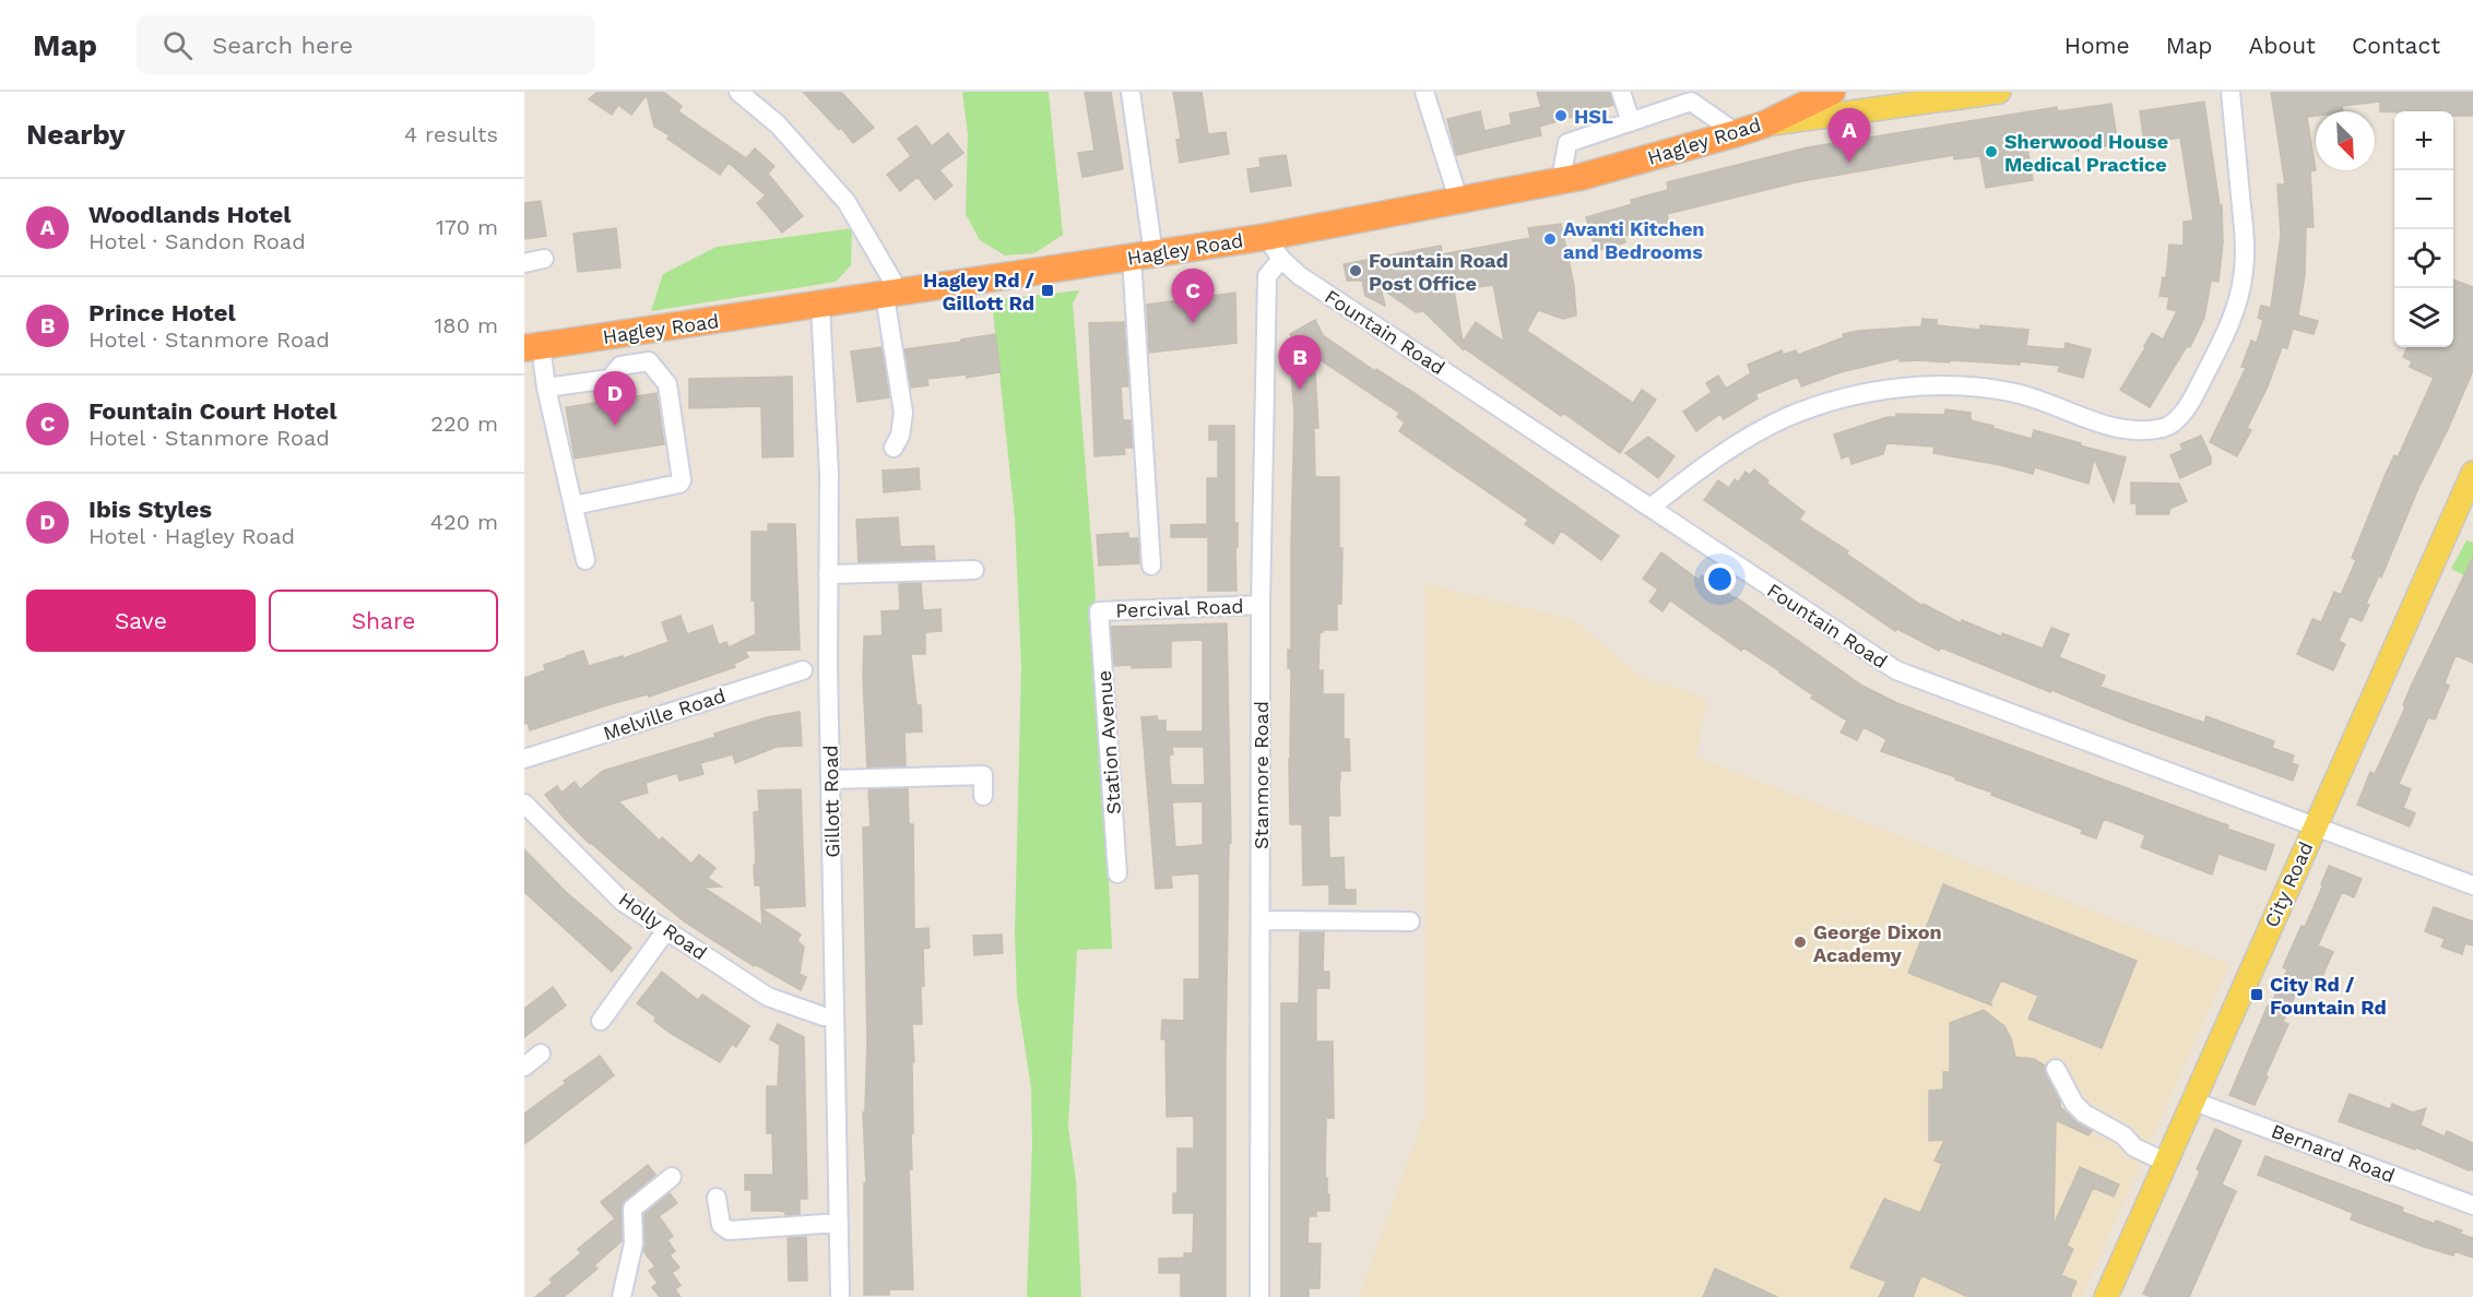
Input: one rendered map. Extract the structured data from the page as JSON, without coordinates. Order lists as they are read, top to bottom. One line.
{"streets":{"highway":["Hagley Road"],"main road":["City Road"],"street":["Fountain Road","Percival Road","Melville Road","Station Avenue","Stanmore Road","Gillott Road","Holly Road","Bernard Road"]},"crossings":[["Hagley Road","Fountain Road"],["Hagley Road","Gillott Road"],["Fountain Road","Stanmore Road"],["Fountain Road","City Road"],["Percival Road","Station Avenue"],["Percival Road","Stanmore Road"],["City Road","Bernard Road"]],"places":{"other":["HSL","Sherwood House Medical Practice","Avanti Kitchen and Bedrooms","Fountain Road Post Office","George Dixon Academy"],"transit":["Hagley Rd / Gillott Rd","City Rd / Fountain Rd"]},"north":"bottom right","page":{"header":"Map","search":"Search here","nav":["Home","Map","About","Contact"],"heading":["Nearby","4 results"],"pins":["A","C","B","D"],"map_buttons":["+","−"],"list":[{"mark":"A","name":"Woodlands Hotel","note":"Hotel · Sandon Road","value":"170 m"},{"mark":"B","name":"Prince Hotel","note":"Hotel · Stanmore Road","value":"180 m"},{"mark":"C","name":"Fountain Court Hotel","note":"Hotel · Stanmore Road","value":"220 m"},{"mark":"D","name":"Ibis Styles","note":"Hotel · Hagley Road","value":"420 m"}],"buttons":["Save","Share"]}}
